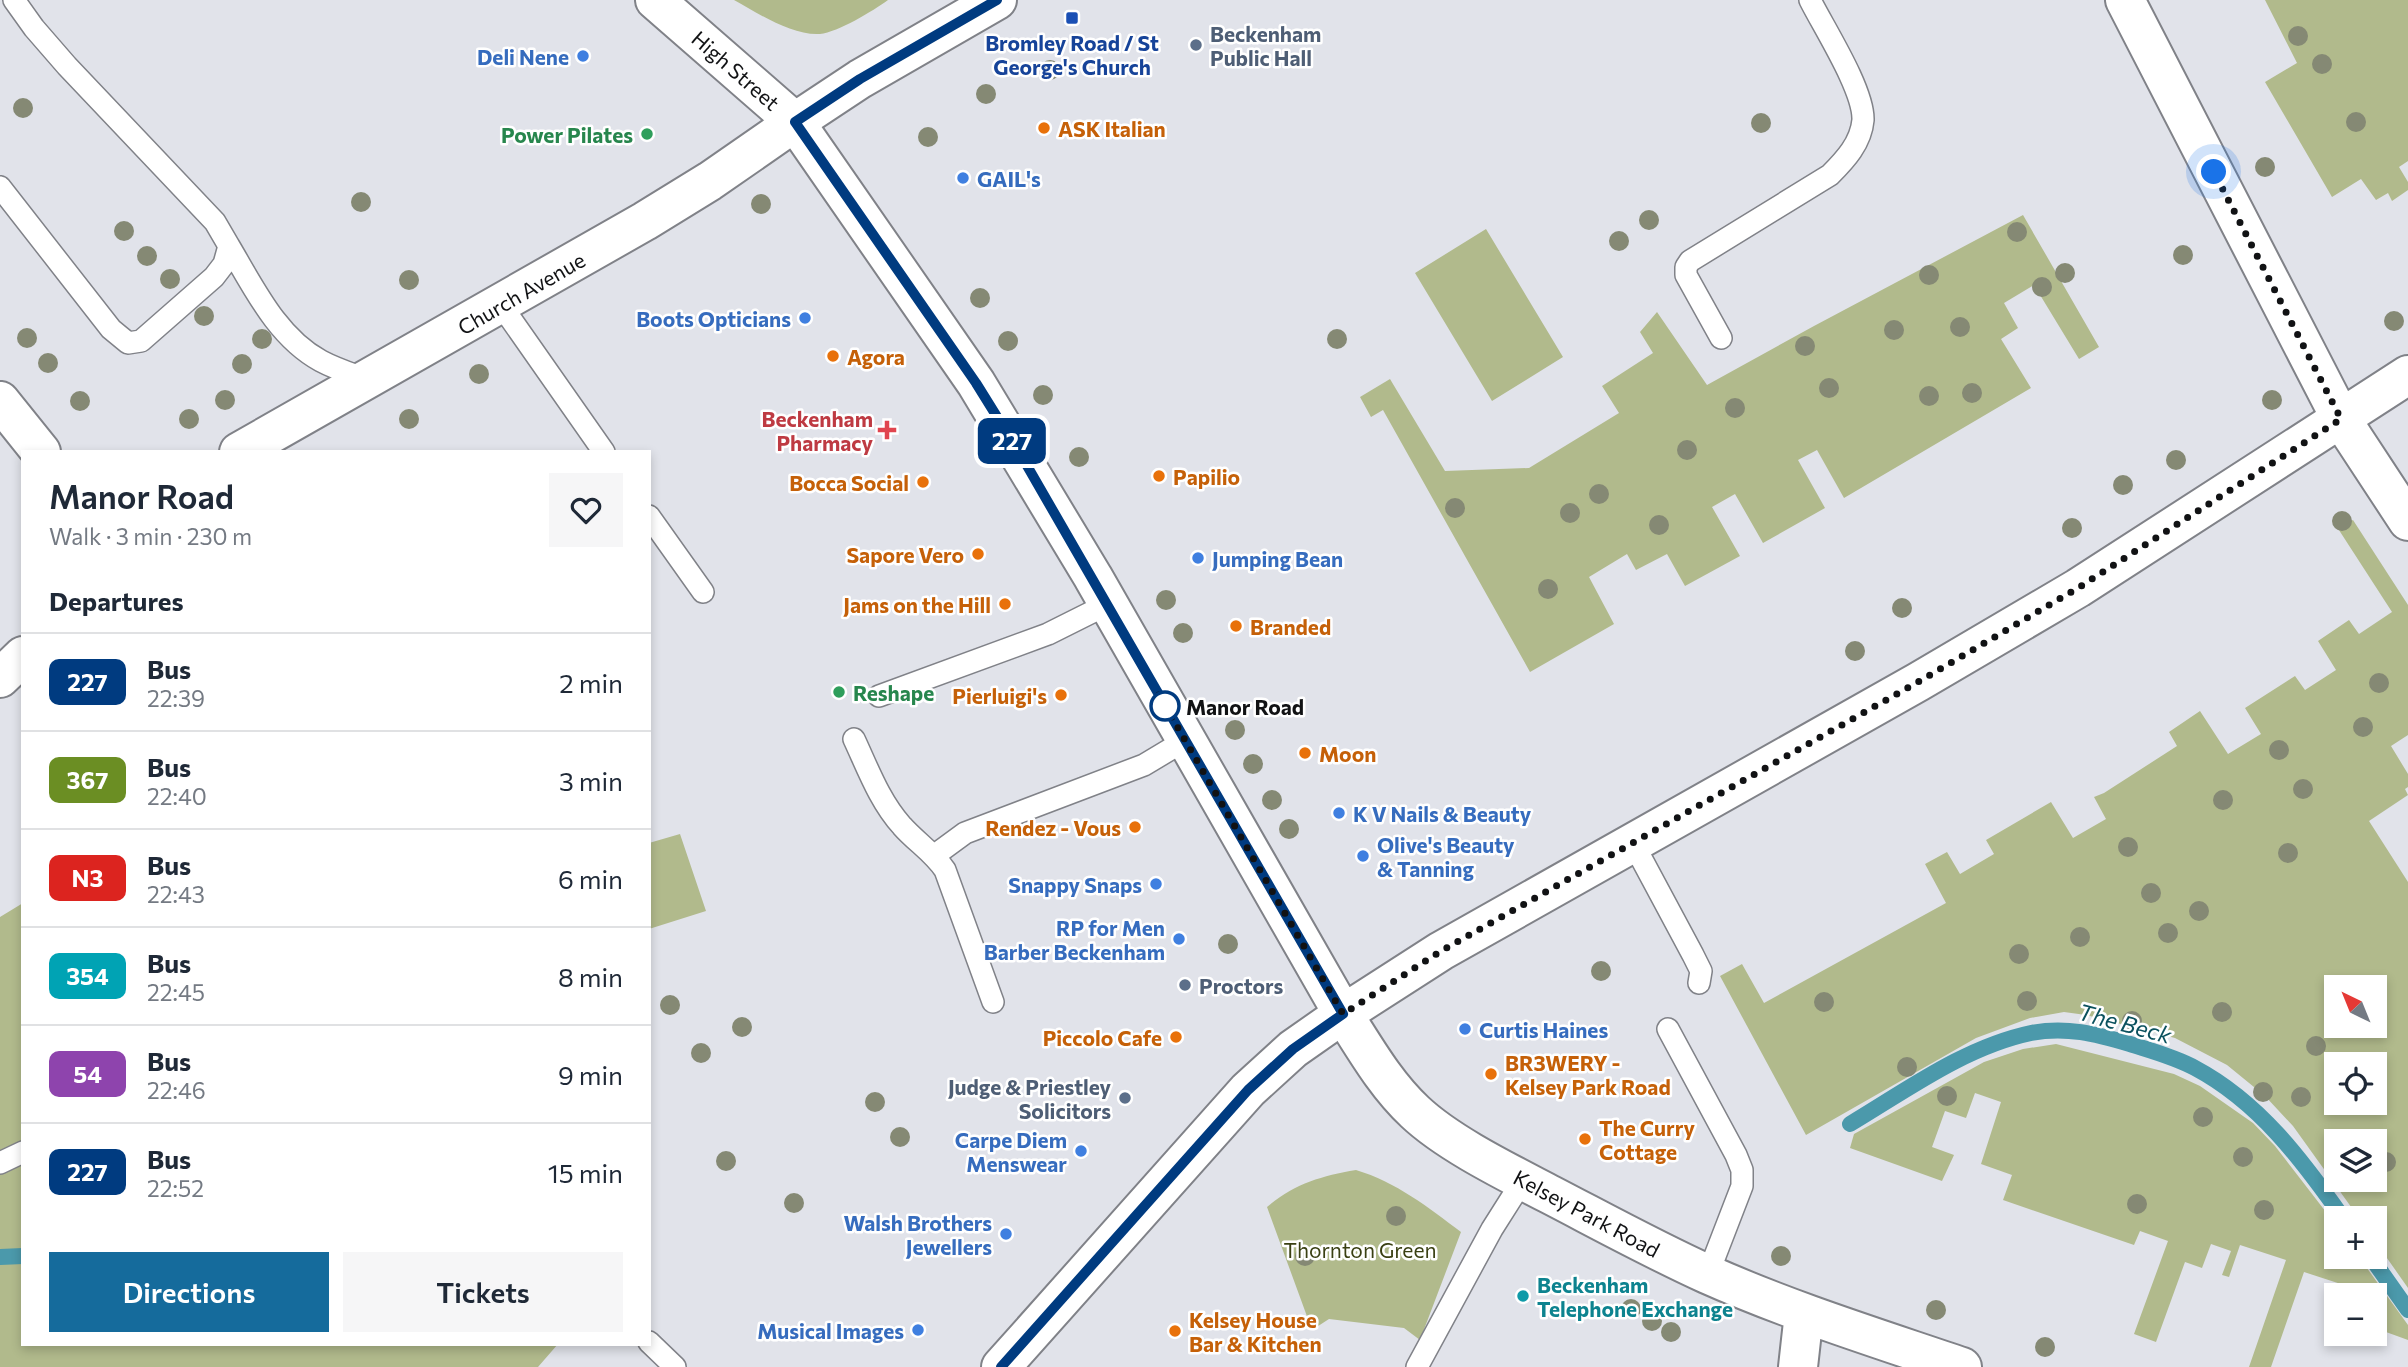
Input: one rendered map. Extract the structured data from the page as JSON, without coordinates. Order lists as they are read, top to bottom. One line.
{"streets":{"main road":["High Street","Church Avenue","Kelsey Park Road"]},"crossings":[["High Street","Church Avenue"],["High Street","Kelsey Park Road"]],"water":["The Beck"],"parks":["Thornton Green"],"places":{"transit":["Bromley Road / St George's Church"],"other":["Beckenham Public Hall","Deli Nene","ASK Italian","Power Pilates","GAIL's","Boots Opticians","Agora","Papilio","Bocca Social","Sapore Vero","Jumping Bean","Jams on the Hill","Branded","Reshape","Pierluigi's","Manor Road","Moon","K V Nails & Beauty","Rendez - Vous","Olive's Beauty & Tanning","Snappy Snaps","RP for Men Barber Beckenham","Proctors","Curtis Haines","Piccolo Cafe","BR3WERY - Kelsey Park Road","Judge & Priestley Solicitors","The Curry Cottage","Carpe Diem Menswear","Walsh Brothers Jewellers","Beckenham Telephone Exchange","Musical Images","Kelsey House Bar & Kitchen"],"health":["Beckenham Pharmacy"]},"lines":["bus line 227"],"north":"top left","page":{"on_map":"227","heading":[["Manor Road","Walk · 3 min · 230 m"],"Departures"],"list":[{"mark":"227","name":"Bus","note":"22:39","value":"2 min"},{"mark":"367","name":"Bus","note":"22:40","value":"3 min"},{"mark":"N3","name":"Bus","note":"22:43","value":"6 min"},{"mark":"354","name":"Bus","note":"22:45","value":"8 min"},{"mark":"54","name":"Bus","note":"22:46","value":"9 min"},{"mark":"227","name":"Bus","note":"22:52","value":"15 min"}],"map_buttons":["+","−"],"buttons":["Directions","Tickets"]}}
